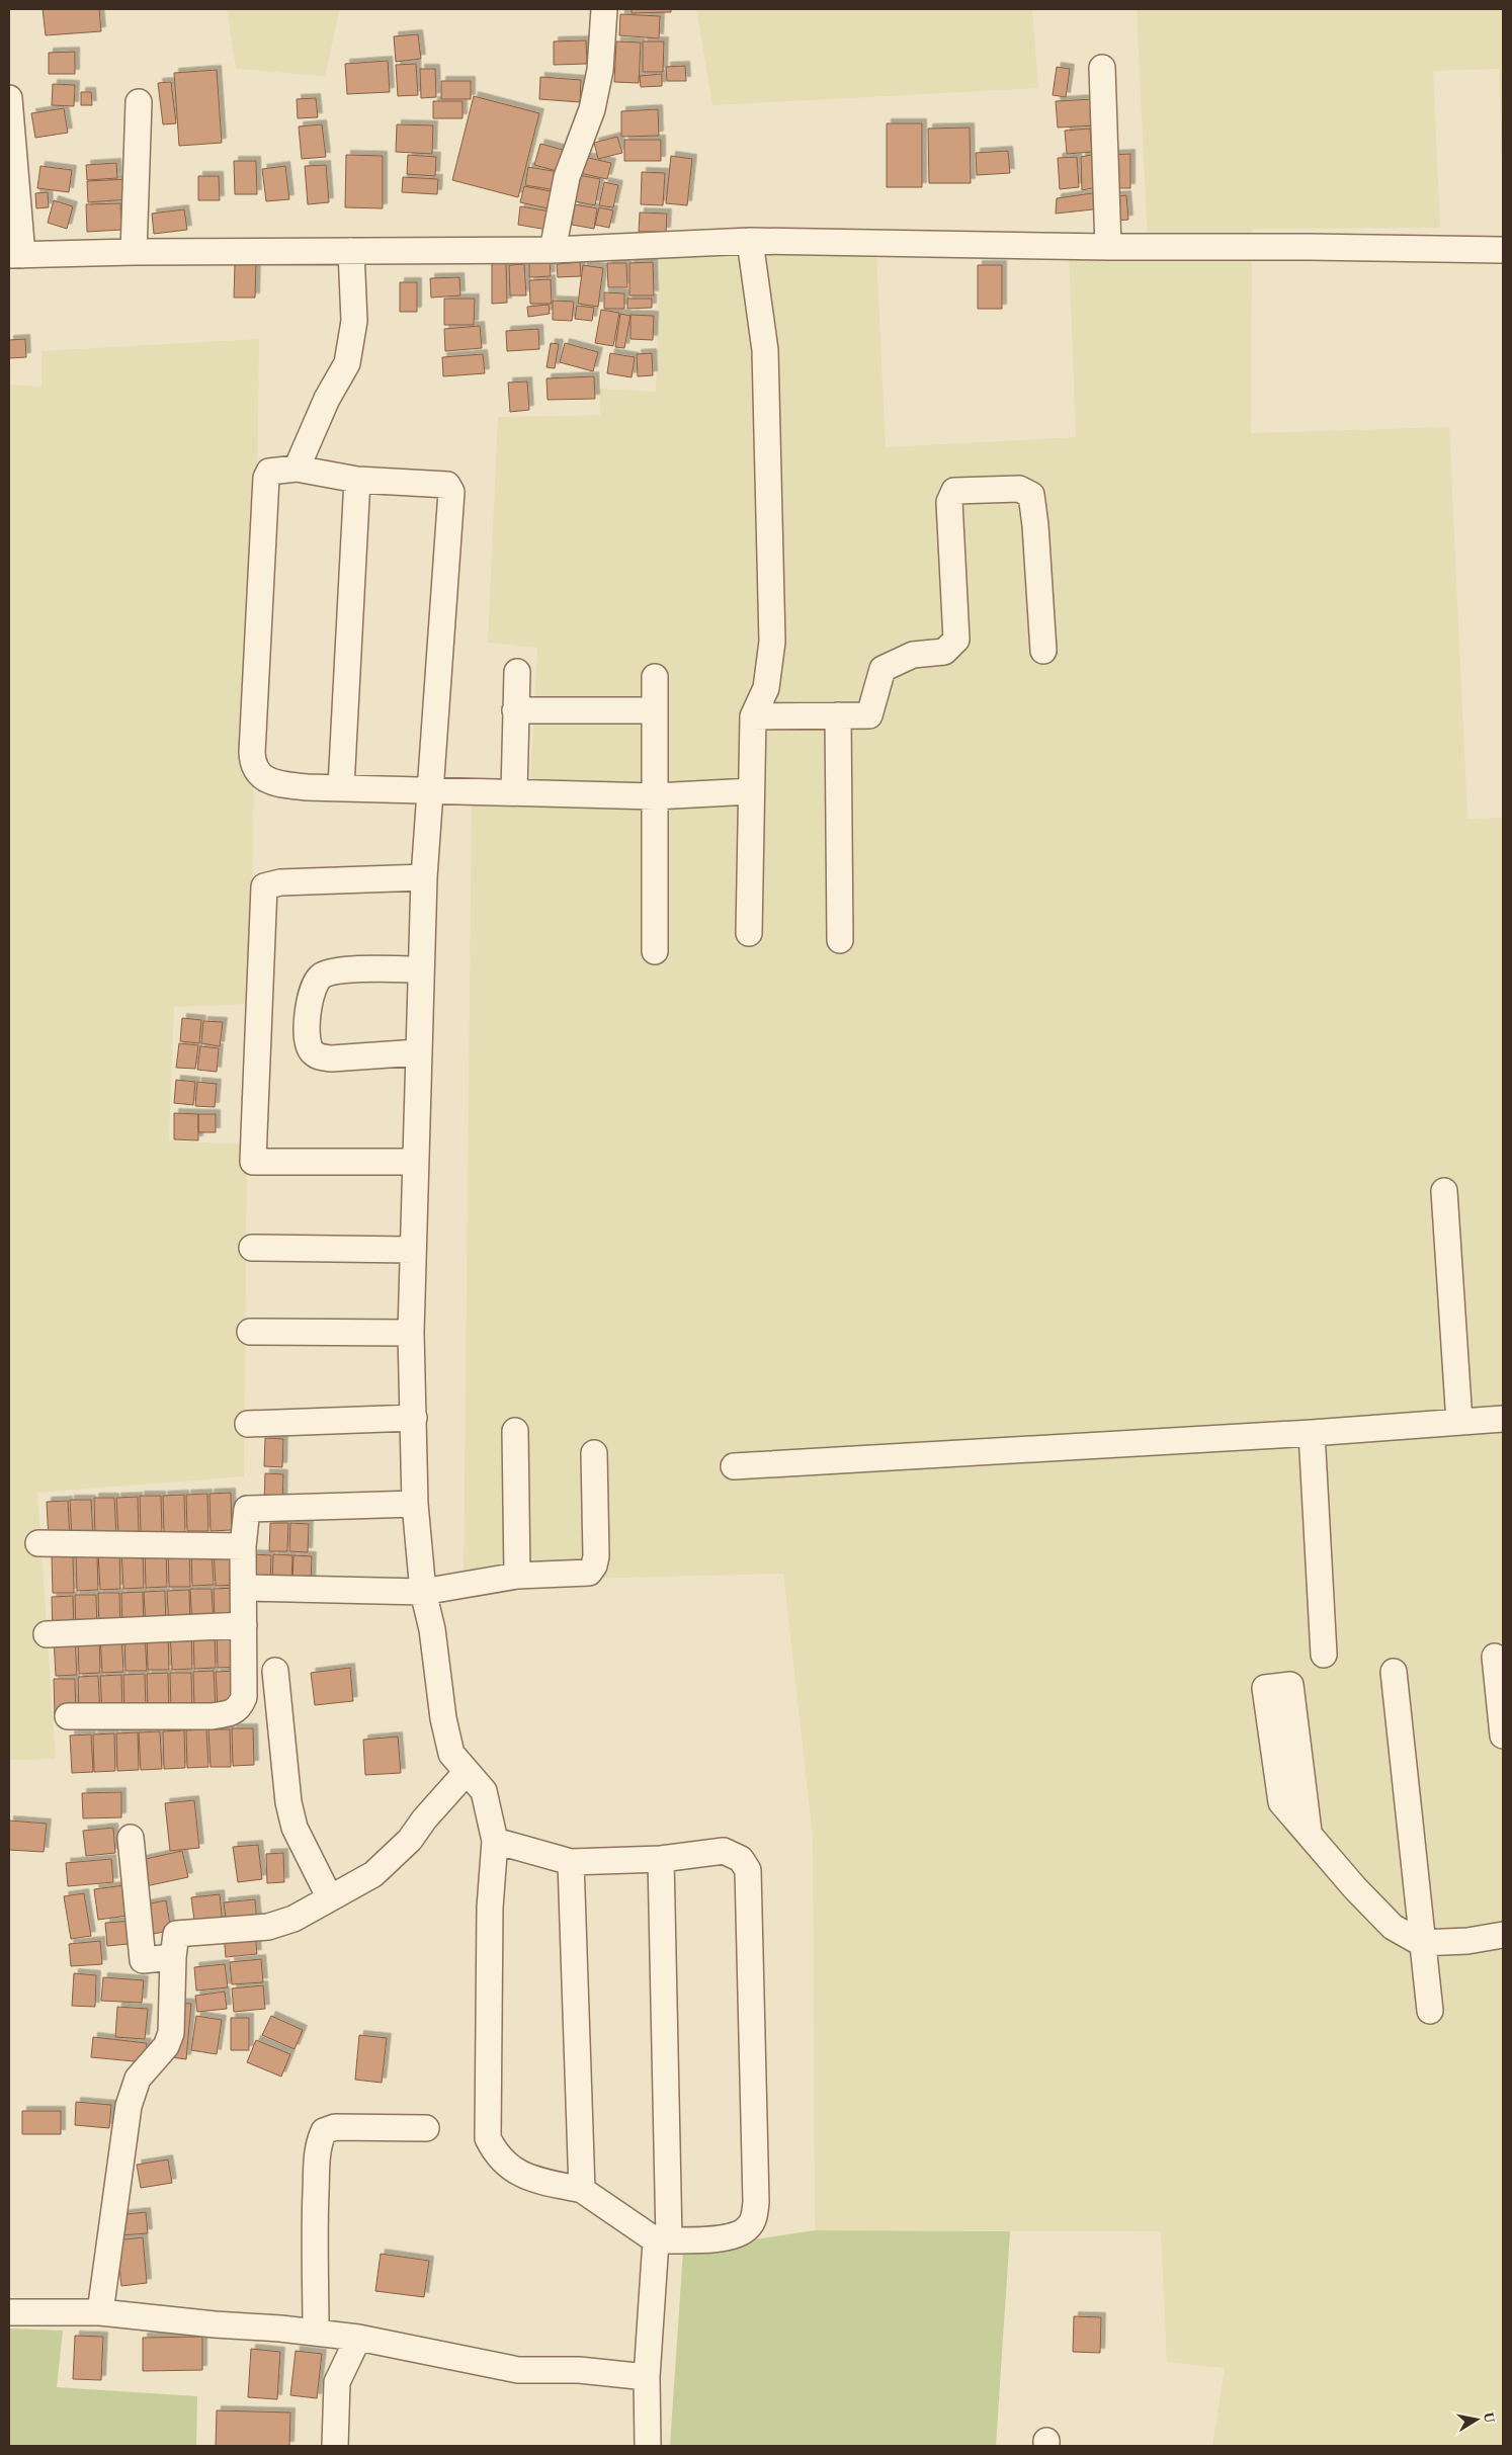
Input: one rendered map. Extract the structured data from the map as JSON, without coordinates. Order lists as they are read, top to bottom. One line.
{"north":"right"}
